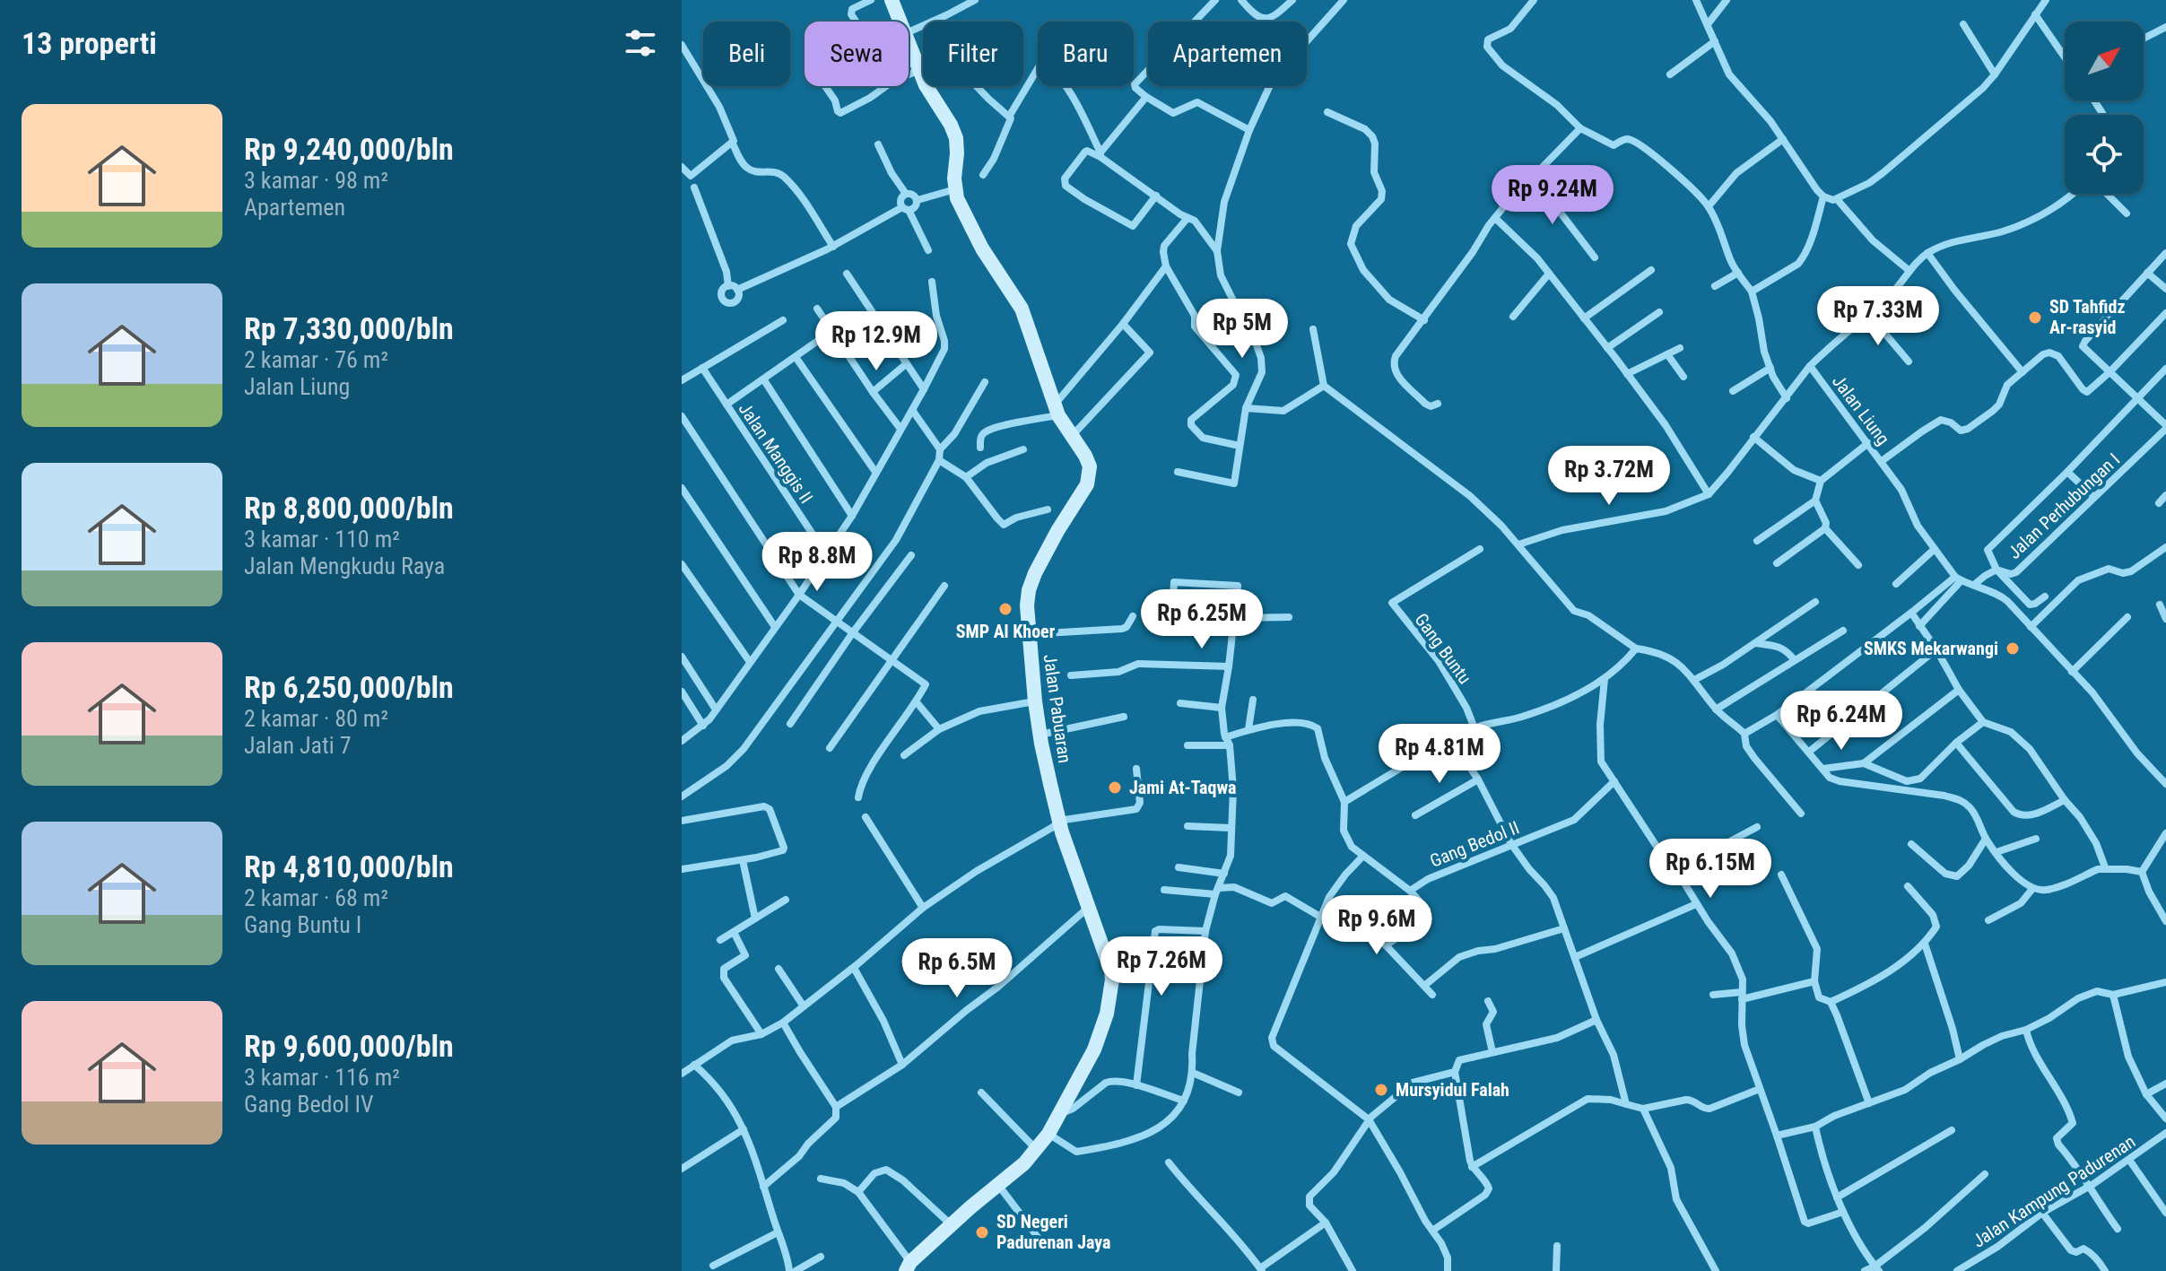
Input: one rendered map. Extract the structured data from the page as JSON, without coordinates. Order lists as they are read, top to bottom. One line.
{"streets":{"street":["Jalan Liung","Jalan Manggis II","Jalan Perhubungan I","Gang Buntu","Jalan Pabuaran","Gang Bedol II","Jalan Kampung Padurenan"]},"places":["SD Tahfidz Ar-rasyid","SMP Al Khoer","SMKS Mekarwangi","Jami At-Taqwa","Mursyidul Falah","SD Negeri Padurenan Jaya"],"north":"top right","page":{"heading":"13 properti","chip":["Beli","Sewa","Filter","Baru","Apartemen"],"list":[{"name":"Rp 9,240,000/bln","note":"3 kamar · 98 m² · Apartemen"},{"name":"Rp 7,330,000/bln","note":"2 kamar · 76 m² · Jalan Liung"},{"name":"Rp 8,800,000/bln","note":"3 kamar · 110 m² · Jalan Mengkudu Raya"},{"name":"Rp 6,250,000/bln","note":"2 kamar · 80 m² · Jalan Jati 7"},{"name":"Rp 4,810,000/bln","note":"2 kamar · 68 m² · Gang Buntu I"},{"name":"Rp 9,600,000/bln","note":"3 kamar · 116 m² · Gang Bedol IV"}],"price":["Rp 9.24M","Rp 7.33M","Rp 5M","Rp 12.9M","Rp 3.72M","Rp 8.8M","Rp 6.25M","Rp 6.24M","Rp 4.81M","Rp 6.15M","Rp 9.6M","Rp 7.26M","Rp 6.5M"]}}
